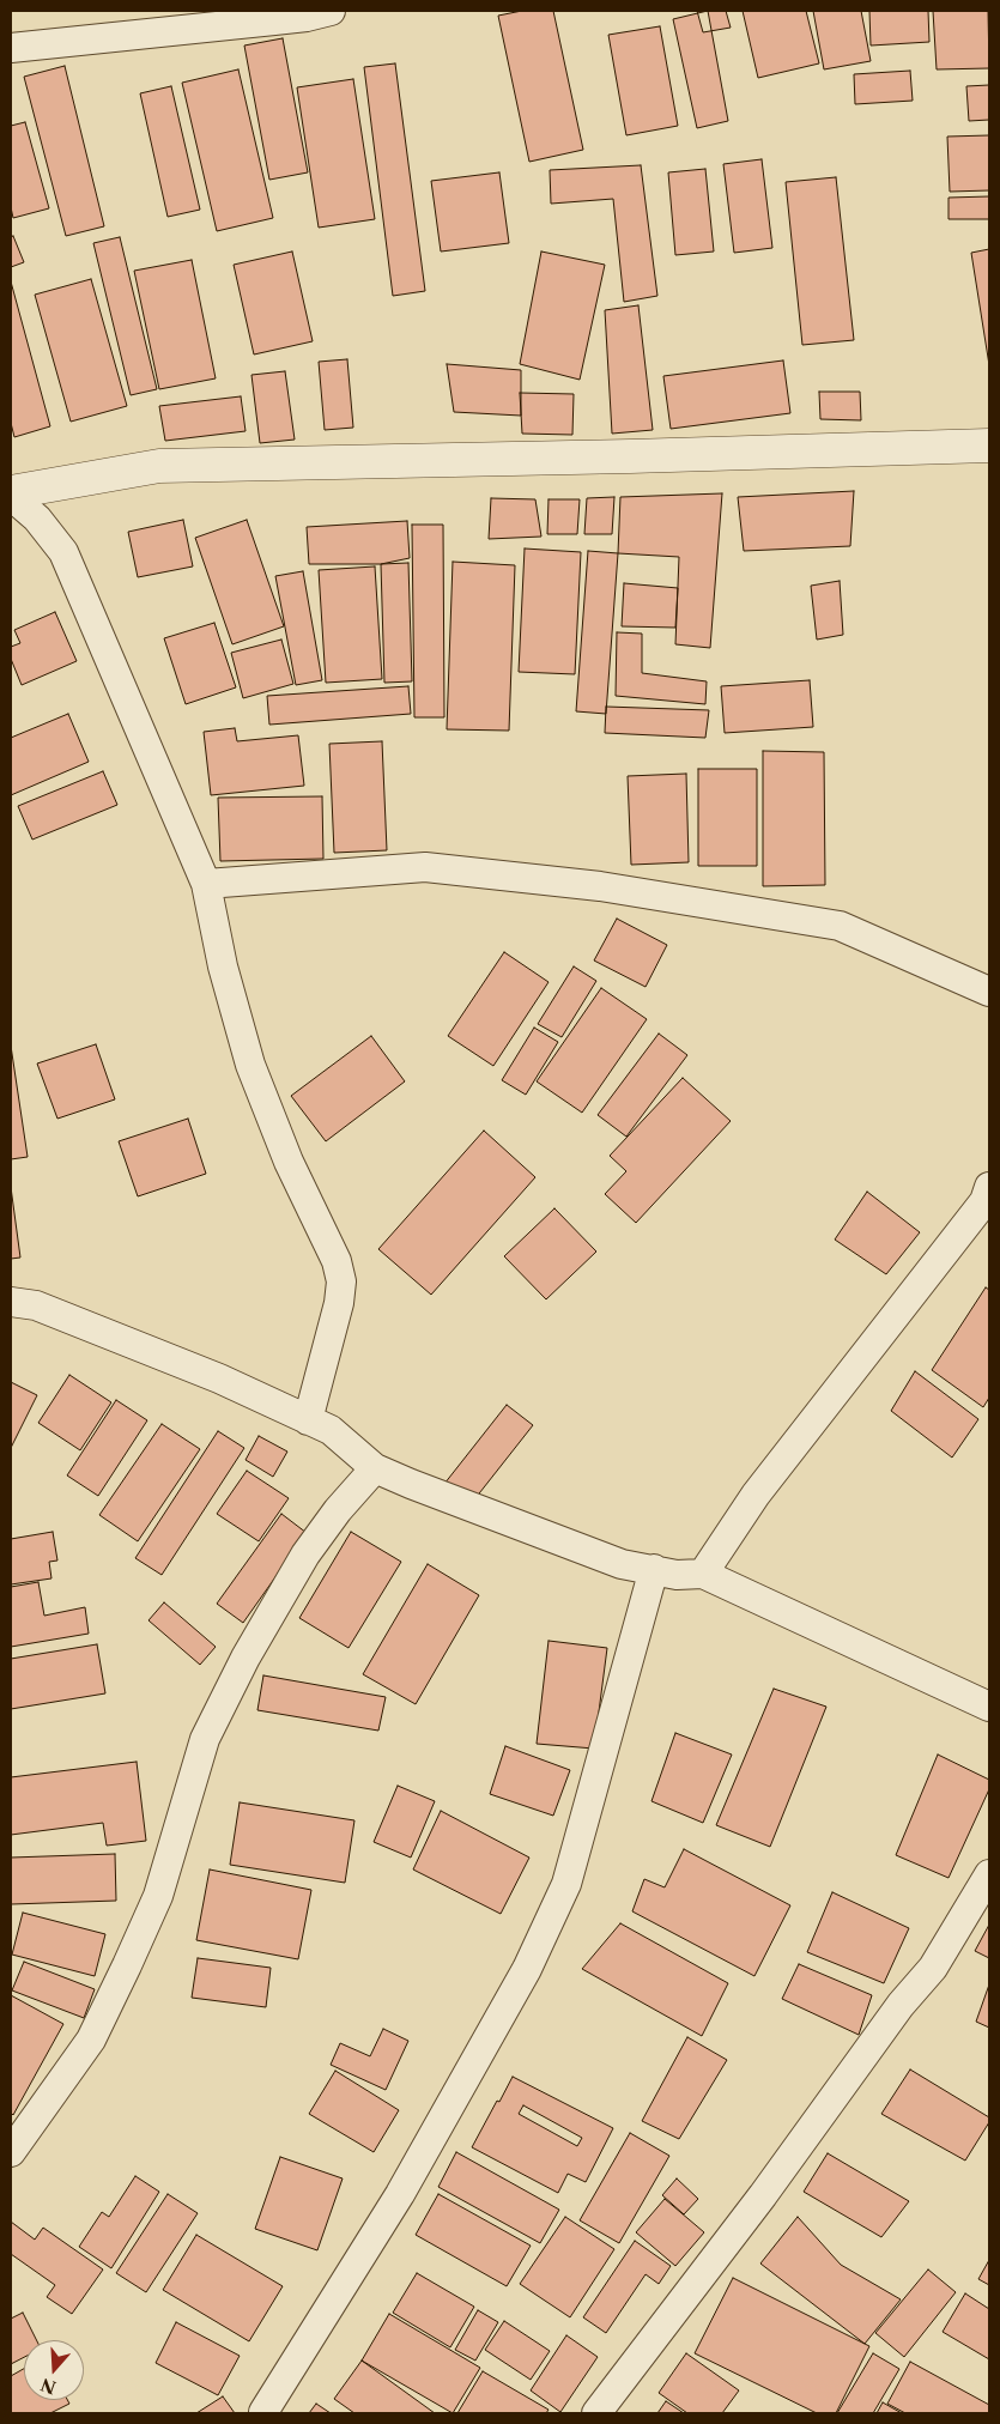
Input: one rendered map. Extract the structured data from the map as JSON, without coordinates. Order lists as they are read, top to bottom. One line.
{"north":"bottom"}
